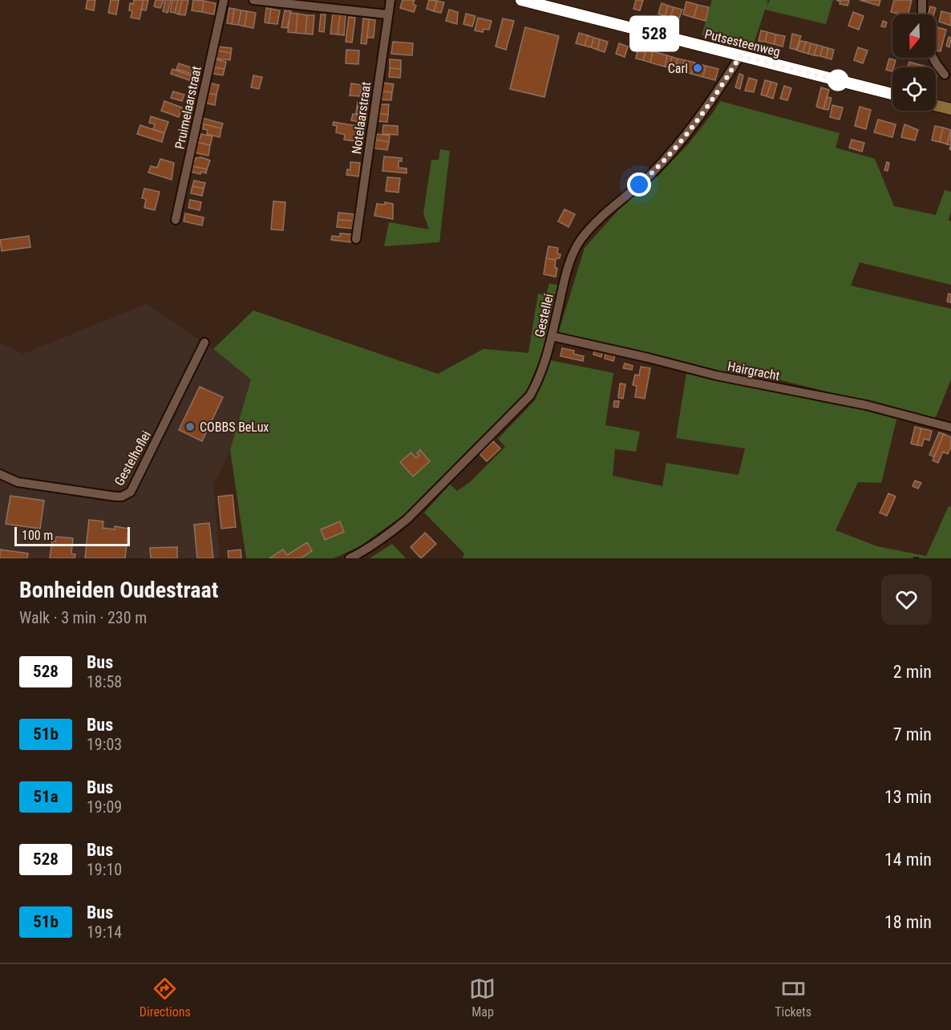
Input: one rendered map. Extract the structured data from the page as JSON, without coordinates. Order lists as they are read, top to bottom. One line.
{"streets":{"main road":["Putsesteenweg"],"street":["Pruimelaarstraat","Notelaarstraat","Gestellei","Hairgracht","Gestelhoflei"]},"crossings":[["Putsesteenweg","Gestellei"],["Gestellei","Hairgracht"]],"places":["Carl","COBBS BeLux"],"lines":["bus line 528"],"scale_bar":"100 m","north":"bottom","page":{"on_map":"528","scale":"100 m","heading":["Bonheiden Oudestraat","Walk · 3 min · 230 m"],"list":[{"mark":"528","name":"Bus","note":"18:58","value":"2 min"},{"mark":"51b","name":"Bus","note":"19:03","value":"7 min"},{"mark":"51a","name":"Bus","note":"19:09","value":"13 min"},{"mark":"528","name":"Bus","note":"19:10","value":"14 min"},{"mark":"51b","name":"Bus","note":"19:14","value":"18 min"}],"tabs":["Directions","Map","Tickets"]}}
